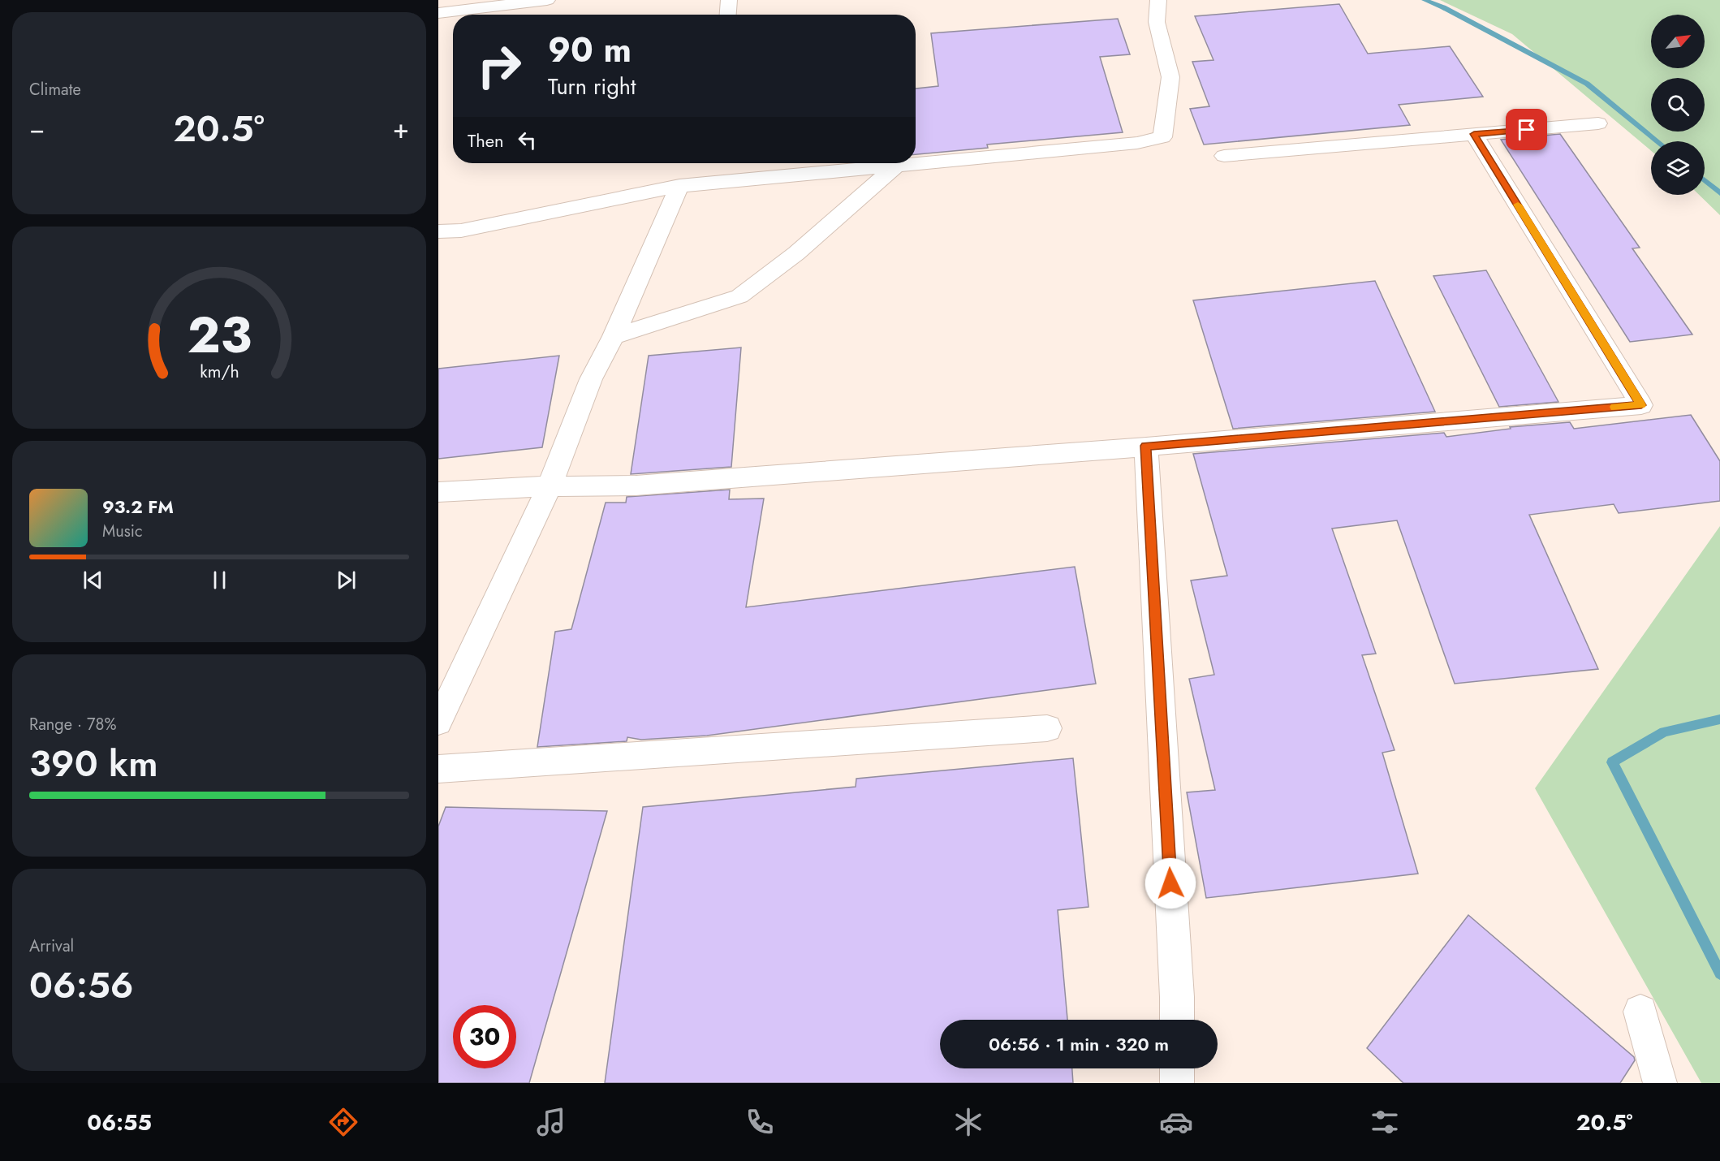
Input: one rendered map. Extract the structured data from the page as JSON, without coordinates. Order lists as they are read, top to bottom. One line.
{"north":"top right","page":{"tile":["Climate",["Range · 78%","390 km"],["Arrival","06:56"]],"turn":["90 m","Turn right"],"heat":["−","20.5°","+"],"then":"Then","song":["93.2 FM","Music"],"limit":"30","trip":"06:56 · 1 min · 320 m","tabs":["06:55","20.5°"],"gauge":["23","km/h"]}}
